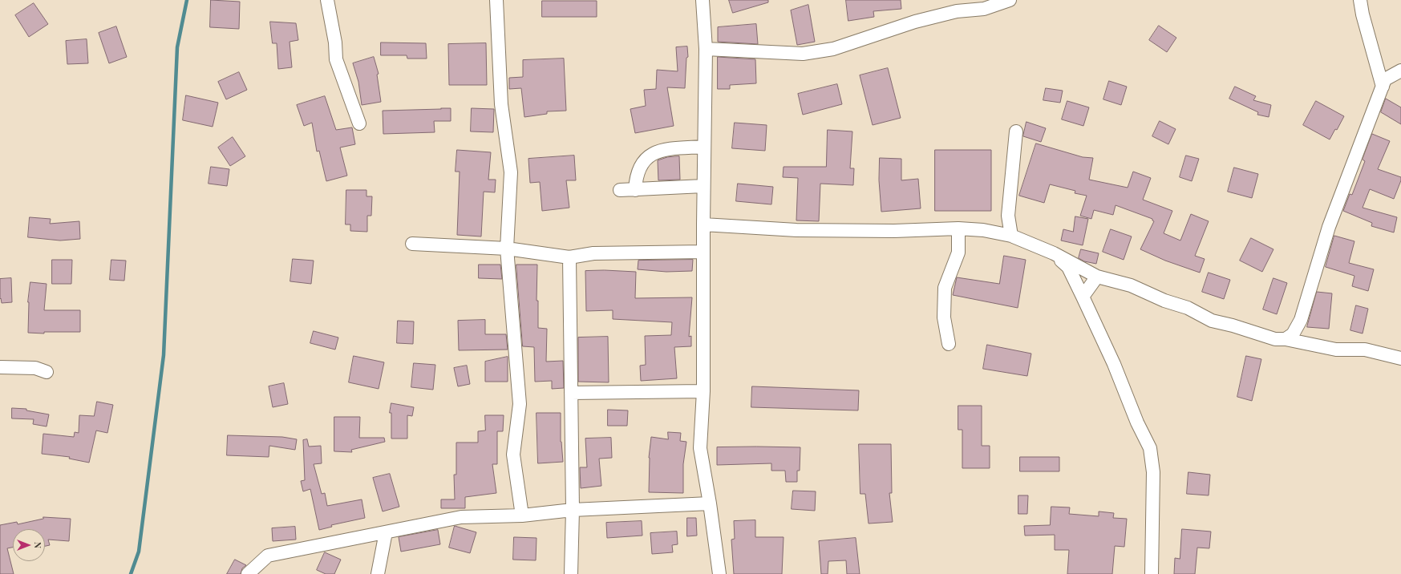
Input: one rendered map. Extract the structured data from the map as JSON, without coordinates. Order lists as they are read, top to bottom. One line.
{"north":"right"}
